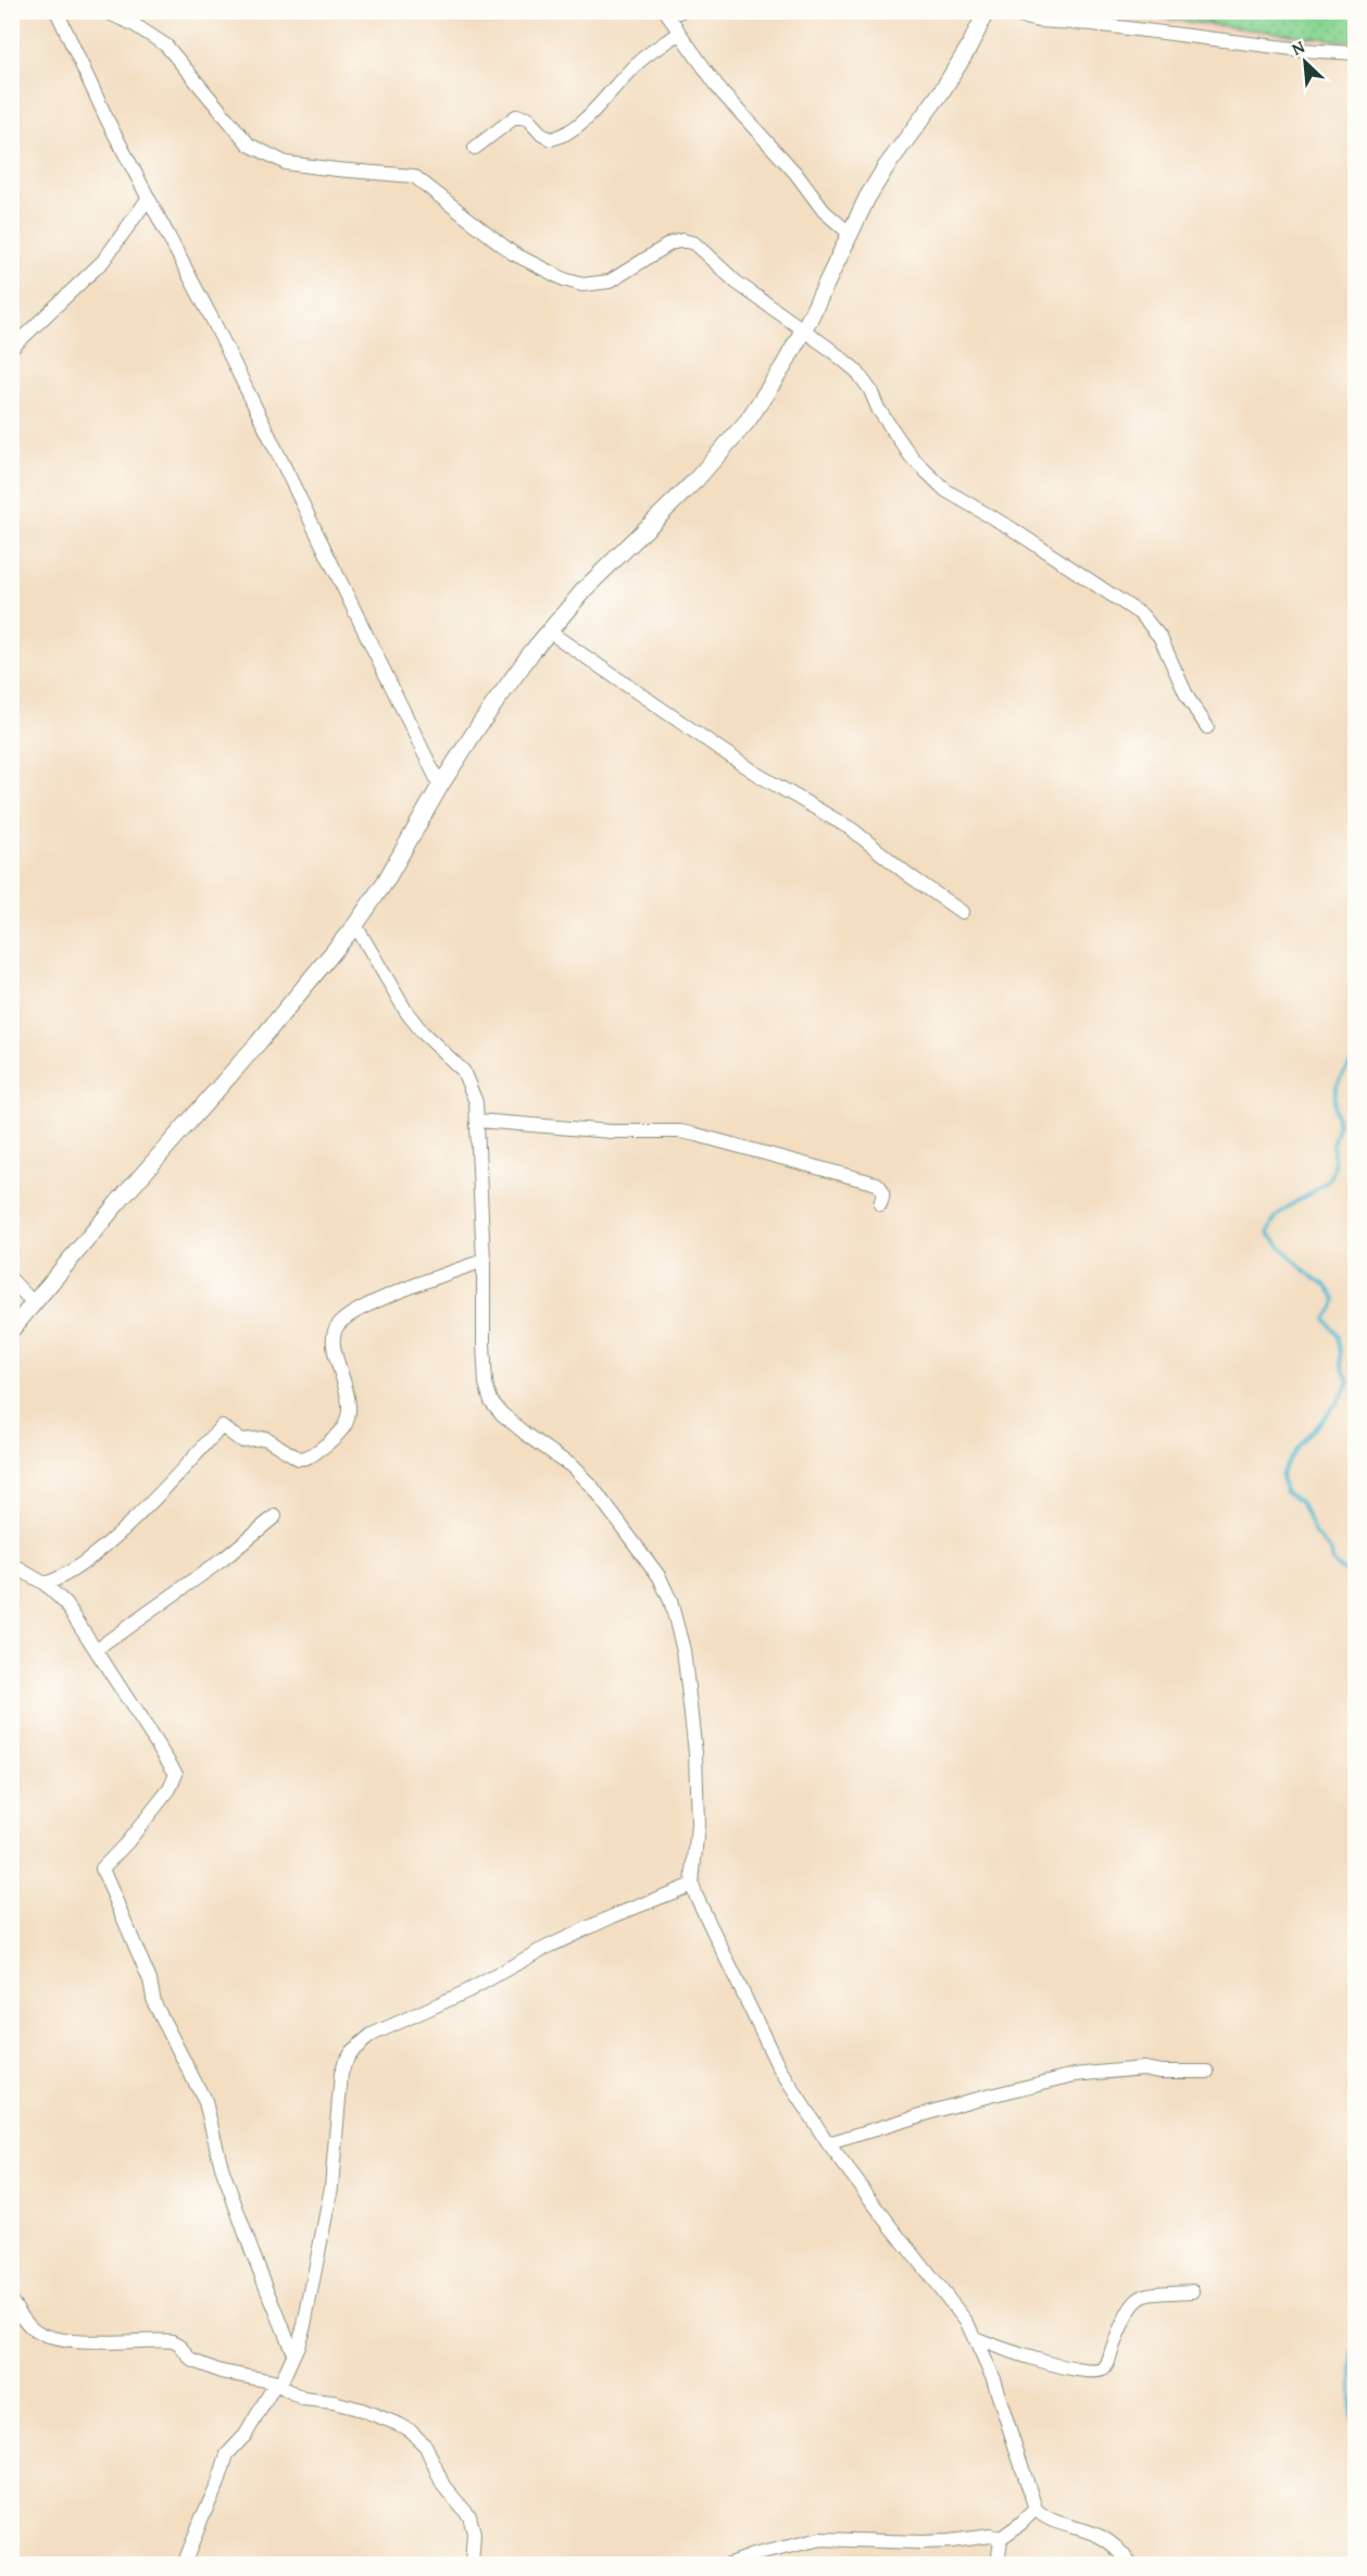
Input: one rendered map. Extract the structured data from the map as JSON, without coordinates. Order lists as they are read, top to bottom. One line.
{"north":"top left"}
